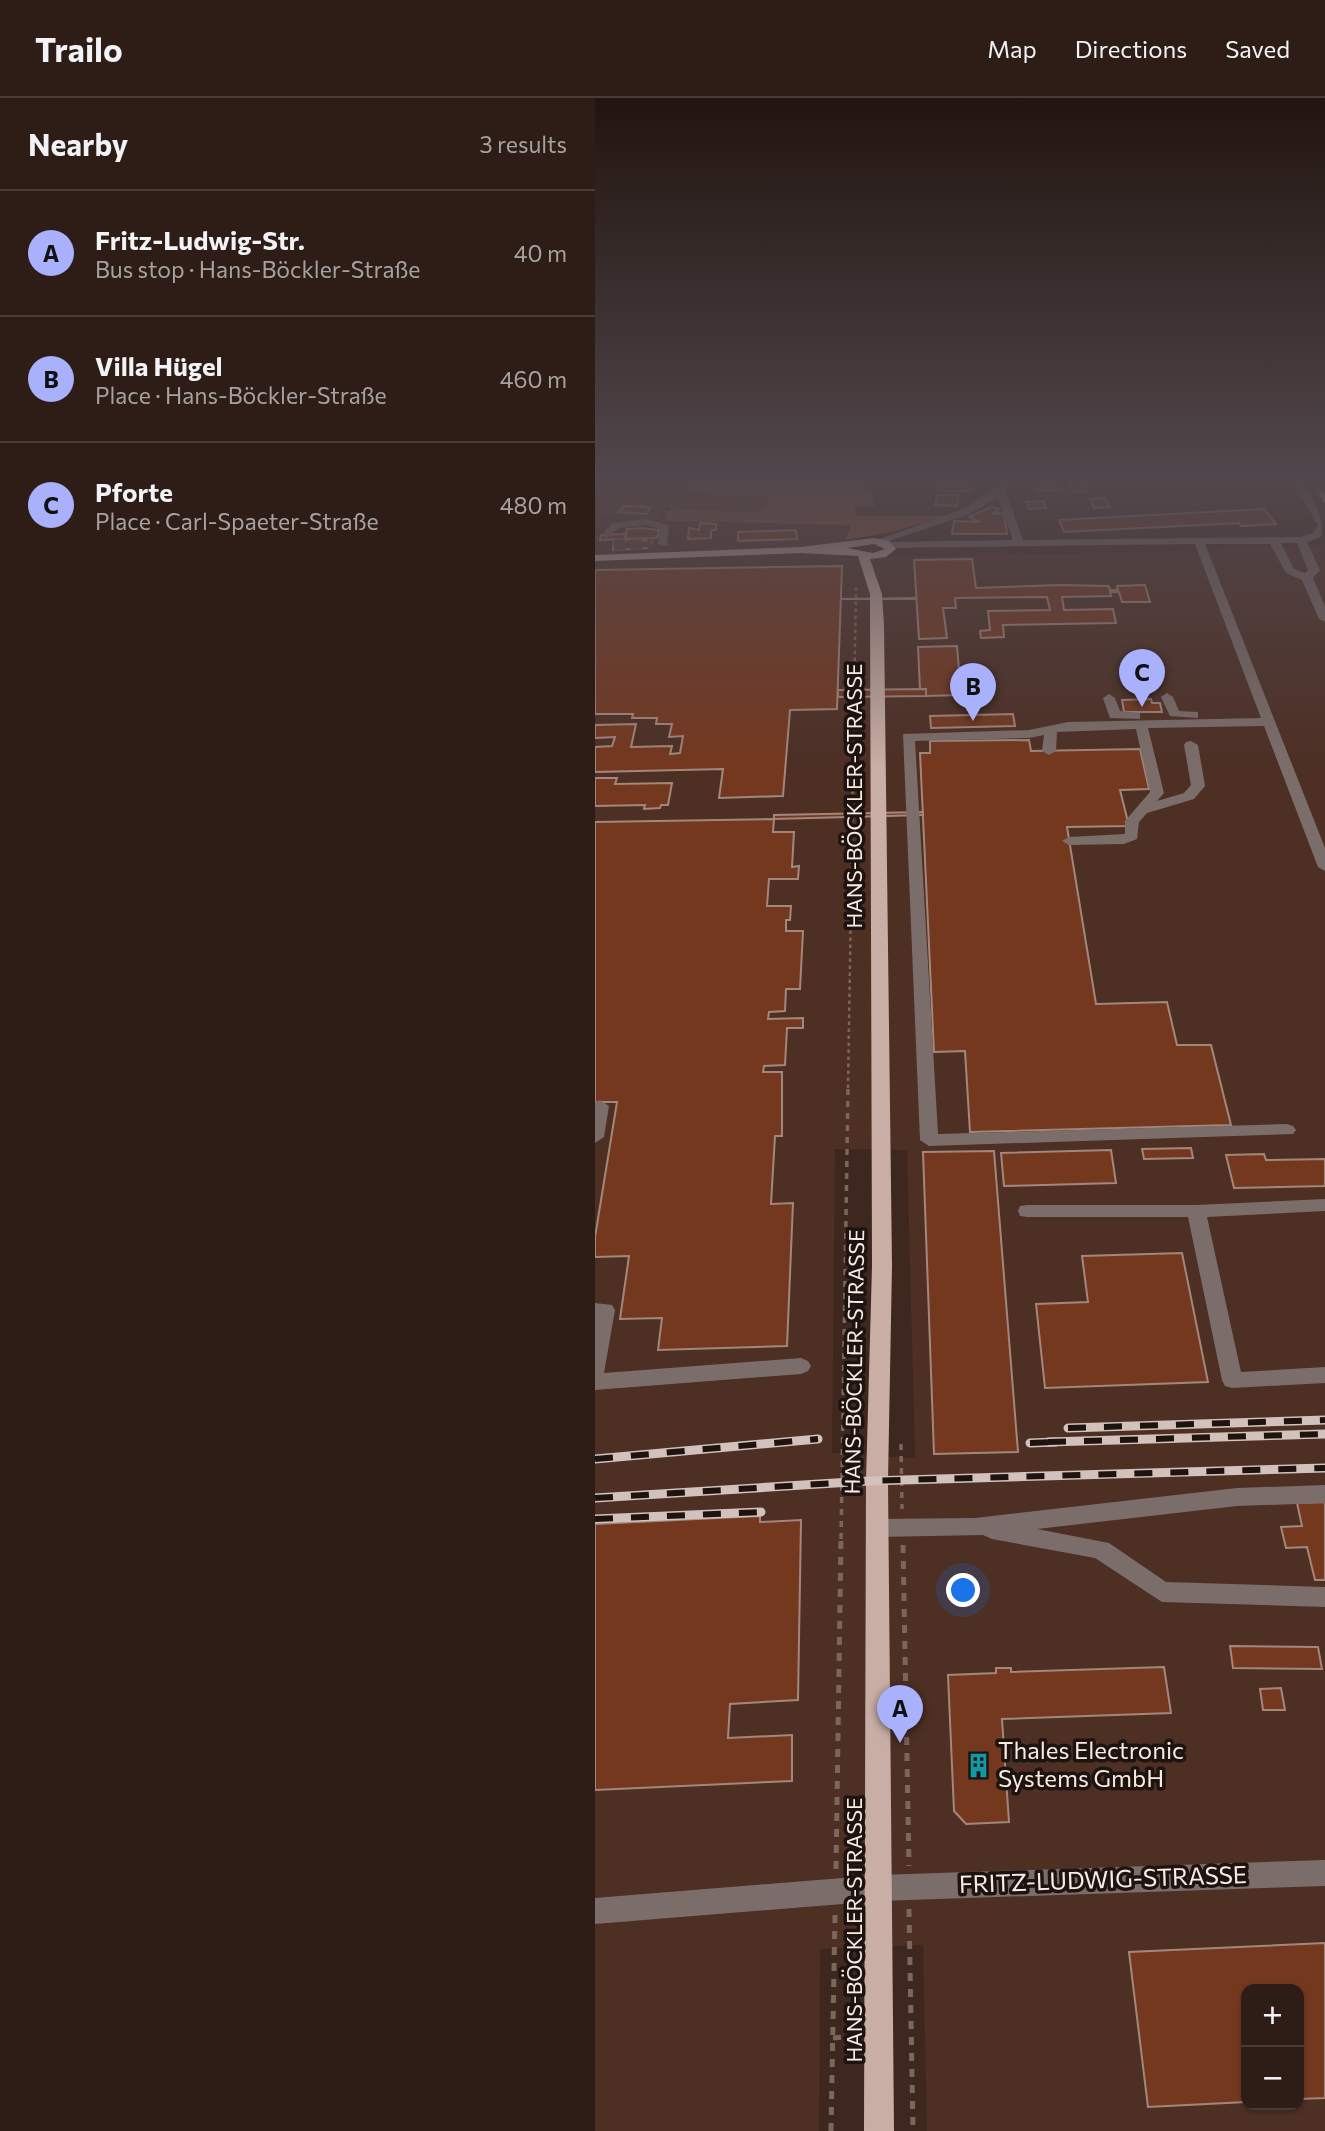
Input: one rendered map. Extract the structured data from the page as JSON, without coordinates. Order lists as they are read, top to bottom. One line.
{"streets":{"main road":["HANS-BÖCKLER-STRASSE"],"street":["FRITZ-LUDWIG-STRASSE"]},"crossings":[["HANS-BÖCKLER-STRASSE","FRITZ-LUDWIG-STRASSE"]],"places":{"building":["Thales Electronic Systems GmbH"]},"page":{"header":"Trailo","nav":["Map","Directions","Saved"],"heading":["Nearby","3 results"],"list":[{"mark":"A","name":"Fritz-Ludwig-Str.","note":"Bus stop · Hans-Böckler-Straße","value":"40 m"},{"mark":"B","name":"Villa Hügel","note":"Place · Hans-Böckler-Straße","value":"460 m"},{"mark":"C","name":"Pforte","note":"Place · Carl-Spaeter-Straße","value":"480 m"}],"pins":["C","B","A"],"map_buttons":["+","−"]}}
